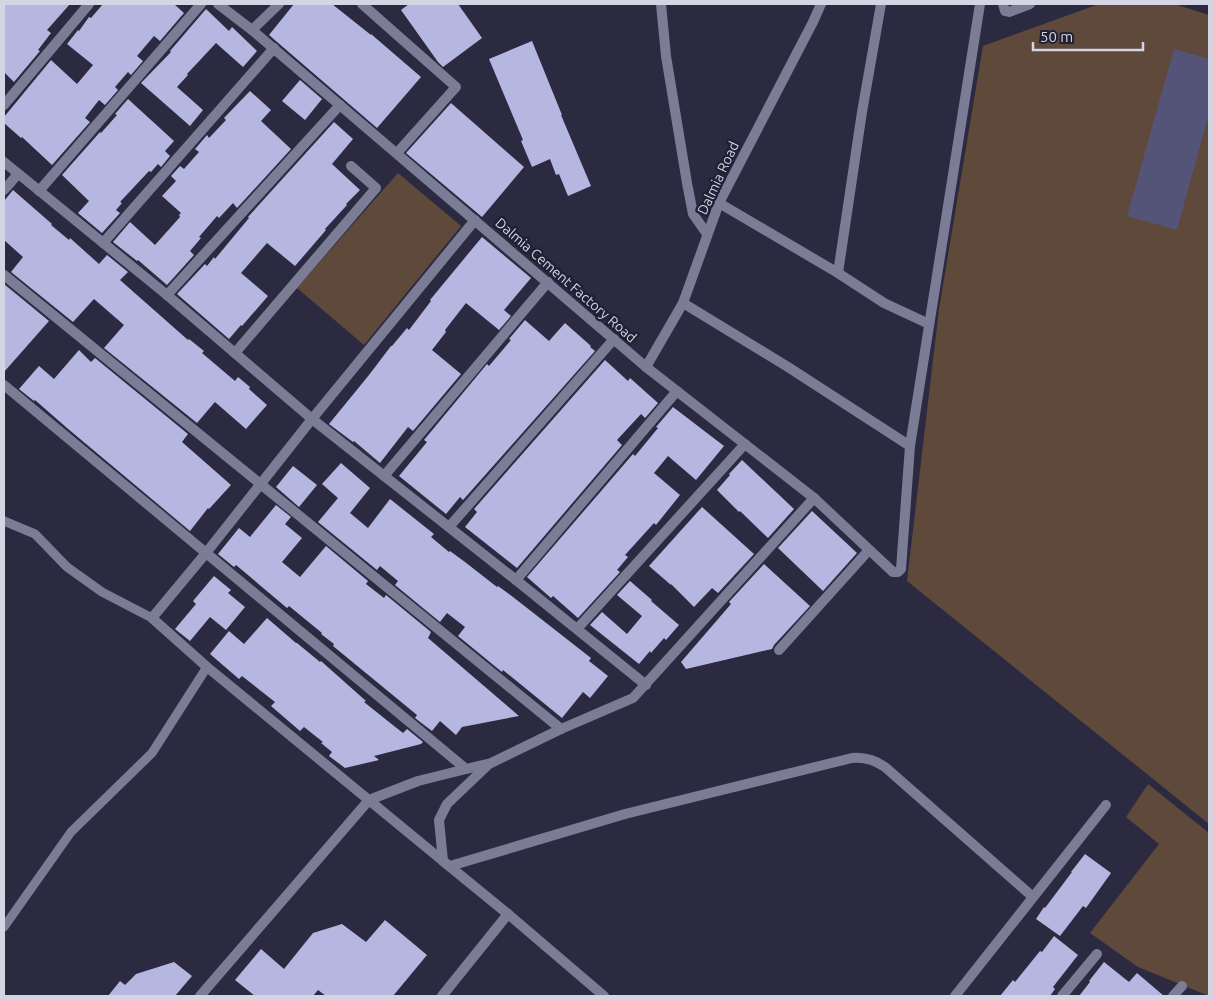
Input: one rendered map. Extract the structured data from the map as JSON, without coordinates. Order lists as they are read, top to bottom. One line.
{"streets":{"street":["Dalmia Road","Dalmia Cement Factory Road"]},"crossings":[["Dalmia Road","Dalmia Cement Factory Road"]],"scale_bar":"50 m"}
